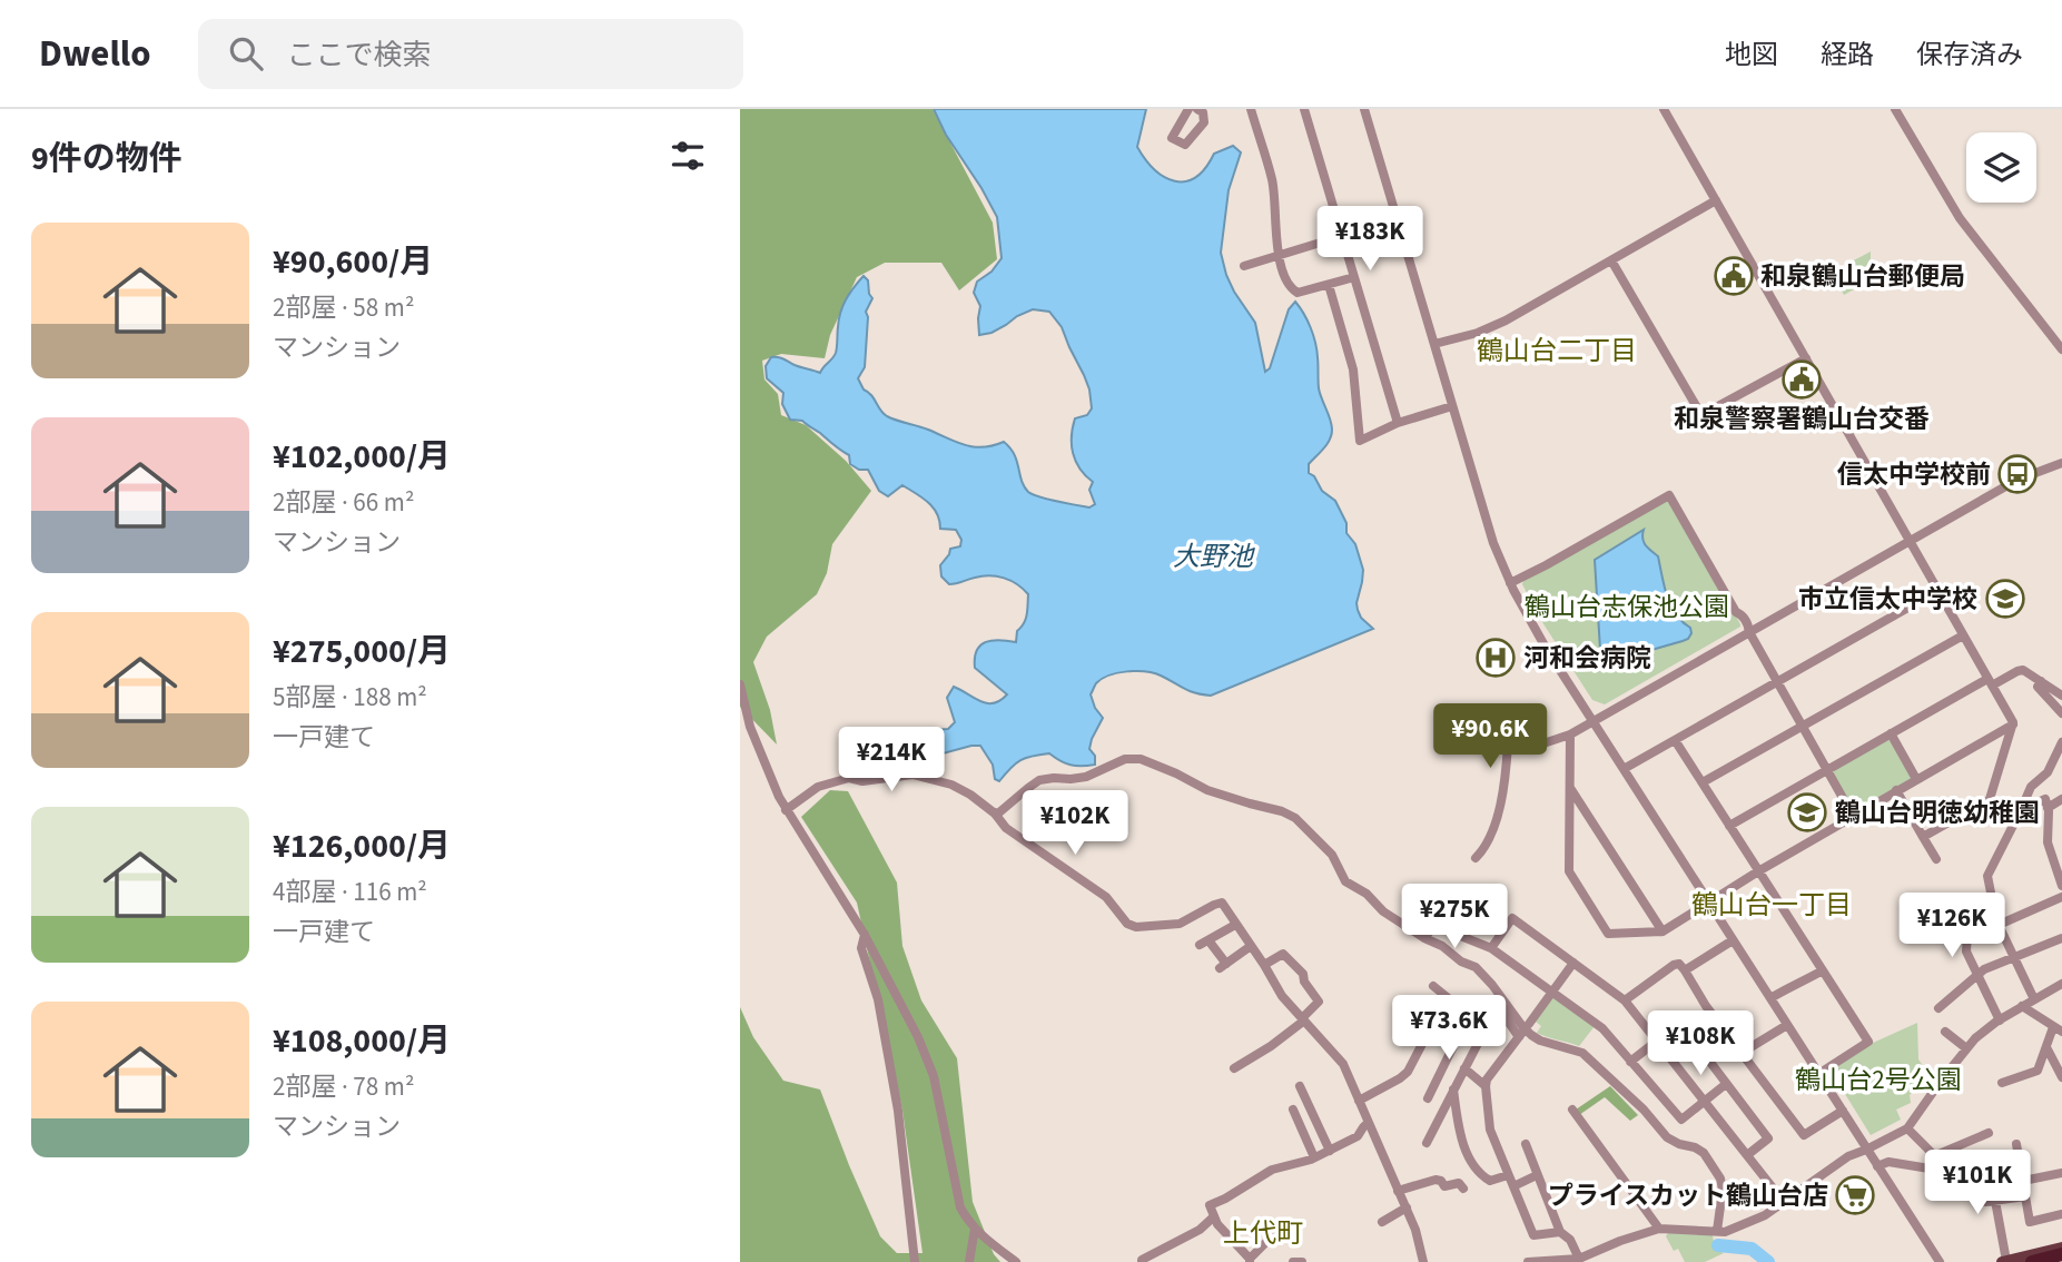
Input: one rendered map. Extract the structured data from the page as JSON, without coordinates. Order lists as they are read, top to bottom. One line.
{"districts":["鶴山台二丁目","鶴山台一丁目","上代町"],"water":["大野池"],"parks":["鶴山台志保池公園","鶴山台2号公園"],"places":{"public building":["和泉鶴山台郵便局","和泉警察署鶴山台交番"],"bus stop":["信太中学校前"],"school or university":["市立信太中学校","鶴山台明徳幼稚園"],"hospital":["河和会病院"],"supermarket":["プライスカット鶴山台店"]},"page":{"header":"Dwello","search":"ここで検索","nav":["地図","経路","保存済み"],"heading":"9件の物件","list":[{"name":"¥90,600/月","note":"2部屋 · 58 m² · マンション"},{"name":"¥102,000/月","note":"2部屋 · 66 m² · マンション"},{"name":"¥275,000/月","note":"5部屋 · 188 m² · 一戸建て"},{"name":"¥126,000/月","note":"4部屋 · 116 m² · 一戸建て"},{"name":"¥108,000/月","note":"2部屋 · 78 m² · マンション"}],"price":["¥183K","¥90.6K","¥214K","¥102K","¥275K","¥126K","¥73.6K","¥108K","¥101K"]}}
